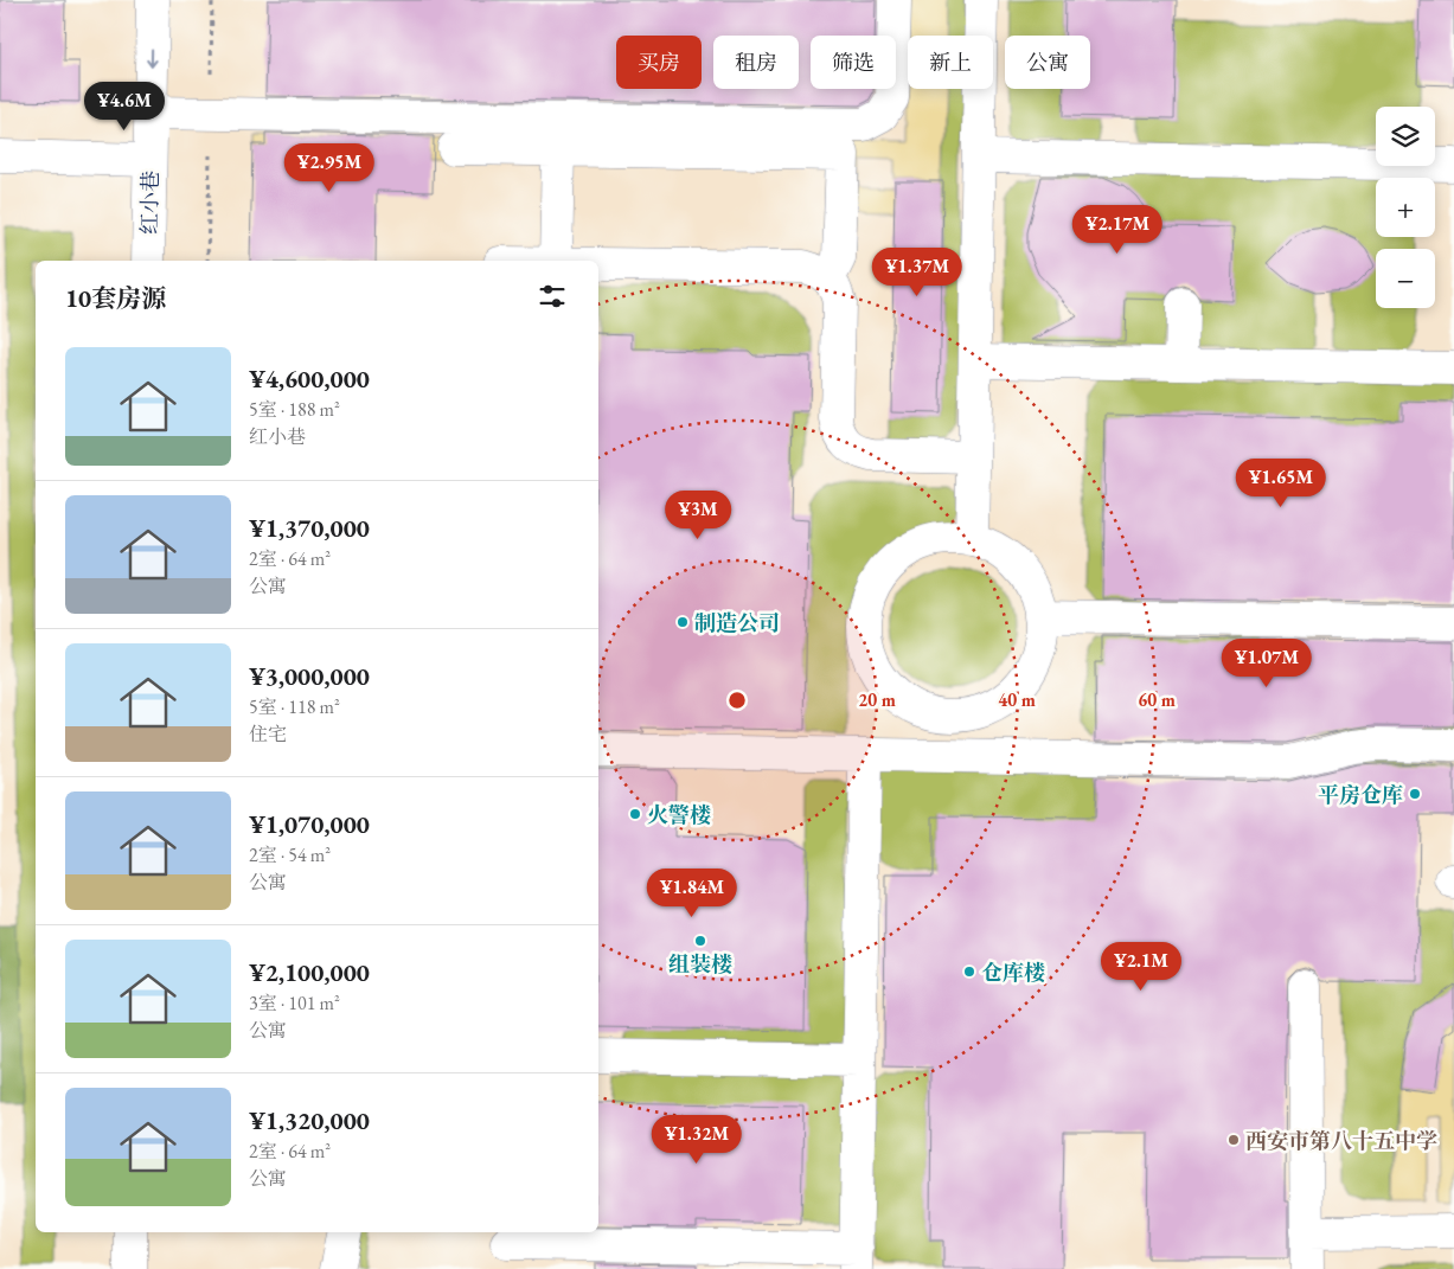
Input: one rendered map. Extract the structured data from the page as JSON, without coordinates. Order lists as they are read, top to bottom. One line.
{"streets":{"street":["红小巷"]},"one_way":["红小巷"],"places":["制造公司","平房仓库","火警楼","组装楼","仓库楼","西安市第八十五中学"],"page":{"chip":["买房","租房","筛选","新上","公寓"],"price":["¥4.6M","¥2.95M","¥2.17M","¥1.37M","¥1.65M","¥3M","¥1.07M","¥1.84M","¥2.1M","¥1.32M"],"map_buttons":["+","−"],"heading":"10套房源","list":[{"name":"¥4,600,000","note":"5室 · 188 m² · 红小巷"},{"name":"¥1,370,000","note":"2室 · 64 m² · 公寓"},{"name":"¥3,000,000","note":"5室 · 118 m² · 住宅"},{"name":"¥1,070,000","note":"2室 · 54 m² · 公寓"},{"name":"¥2,100,000","note":"3室 · 101 m² · 公寓"},{"name":"¥1,320,000","note":"2室 · 64 m² · 公寓"}]},"rings":["20 m","40 m","60 m"]}
